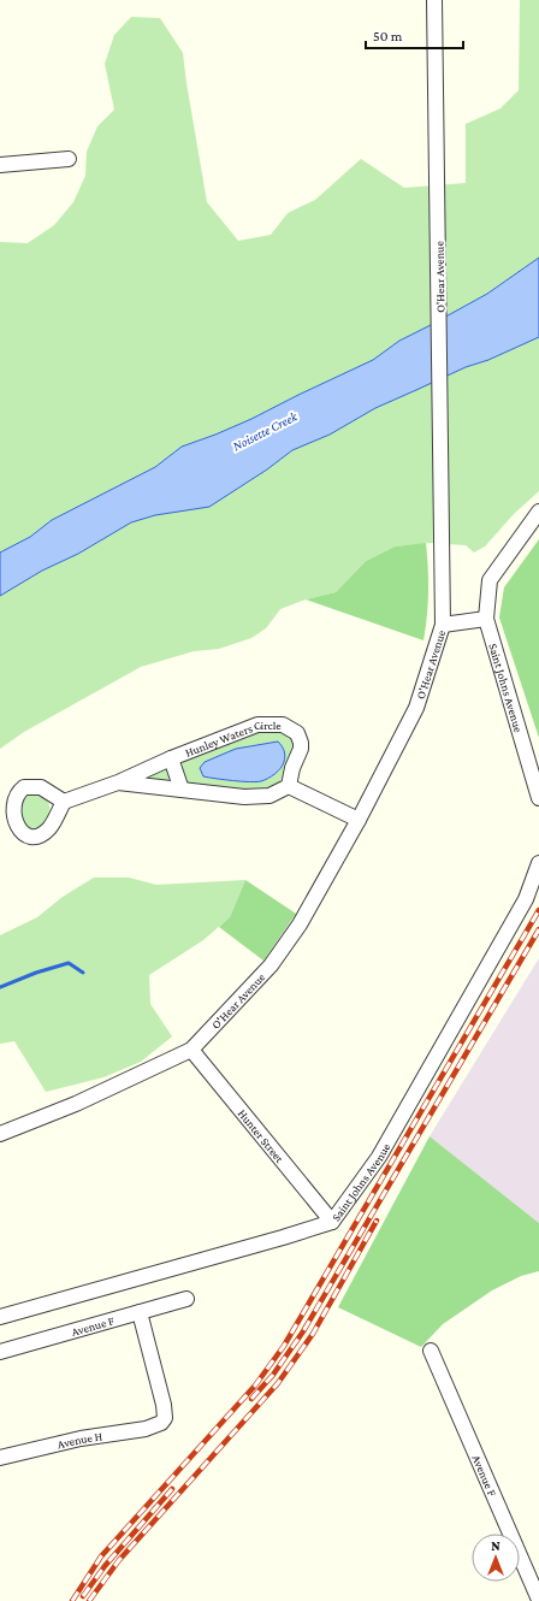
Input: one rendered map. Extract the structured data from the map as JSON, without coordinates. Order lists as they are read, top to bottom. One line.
{"streets":{"street":["O'Hear Avenue","Saint Johns Avenue","Hunley Waters Circle","Hunter Street","Avenue F","Avenue H"]},"crossings":[["O'Hear Avenue","Hunter Street"],["Saint Johns Avenue","Hunter Street"],["Avenue F","Avenue H"]],"water":["Noisette Creek"],"scale_bar":"50 m","north":"top"}
